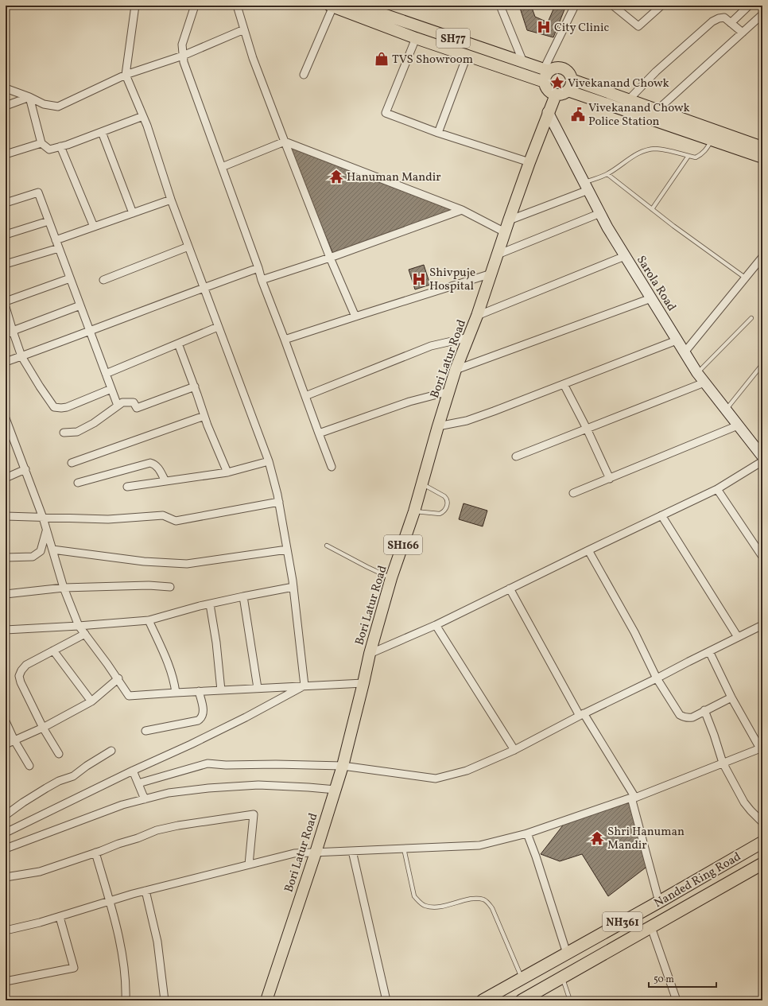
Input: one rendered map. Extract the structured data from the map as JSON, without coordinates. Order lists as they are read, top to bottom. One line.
{"streets":{"highway":["Nanded Ring Road","NH361"],"main road":["SH77","Sarola Road","Bori Latur Road","SH166"]},"crossings":[["SH77","Bori Latur Road"],["Sarola Road","Bori Latur Road"]],"places":{"hospital":["City Clinic","Shivpuje Hospital"],"shop":["TVS Showroom"],"place":["Vivekanand Chowk"],"public building":["Vivekanand Chowk Police Station"],"temple":["Hanuman Mandir","Shri Hanuman Mandir"]},"scale_bar":"50 m"}
